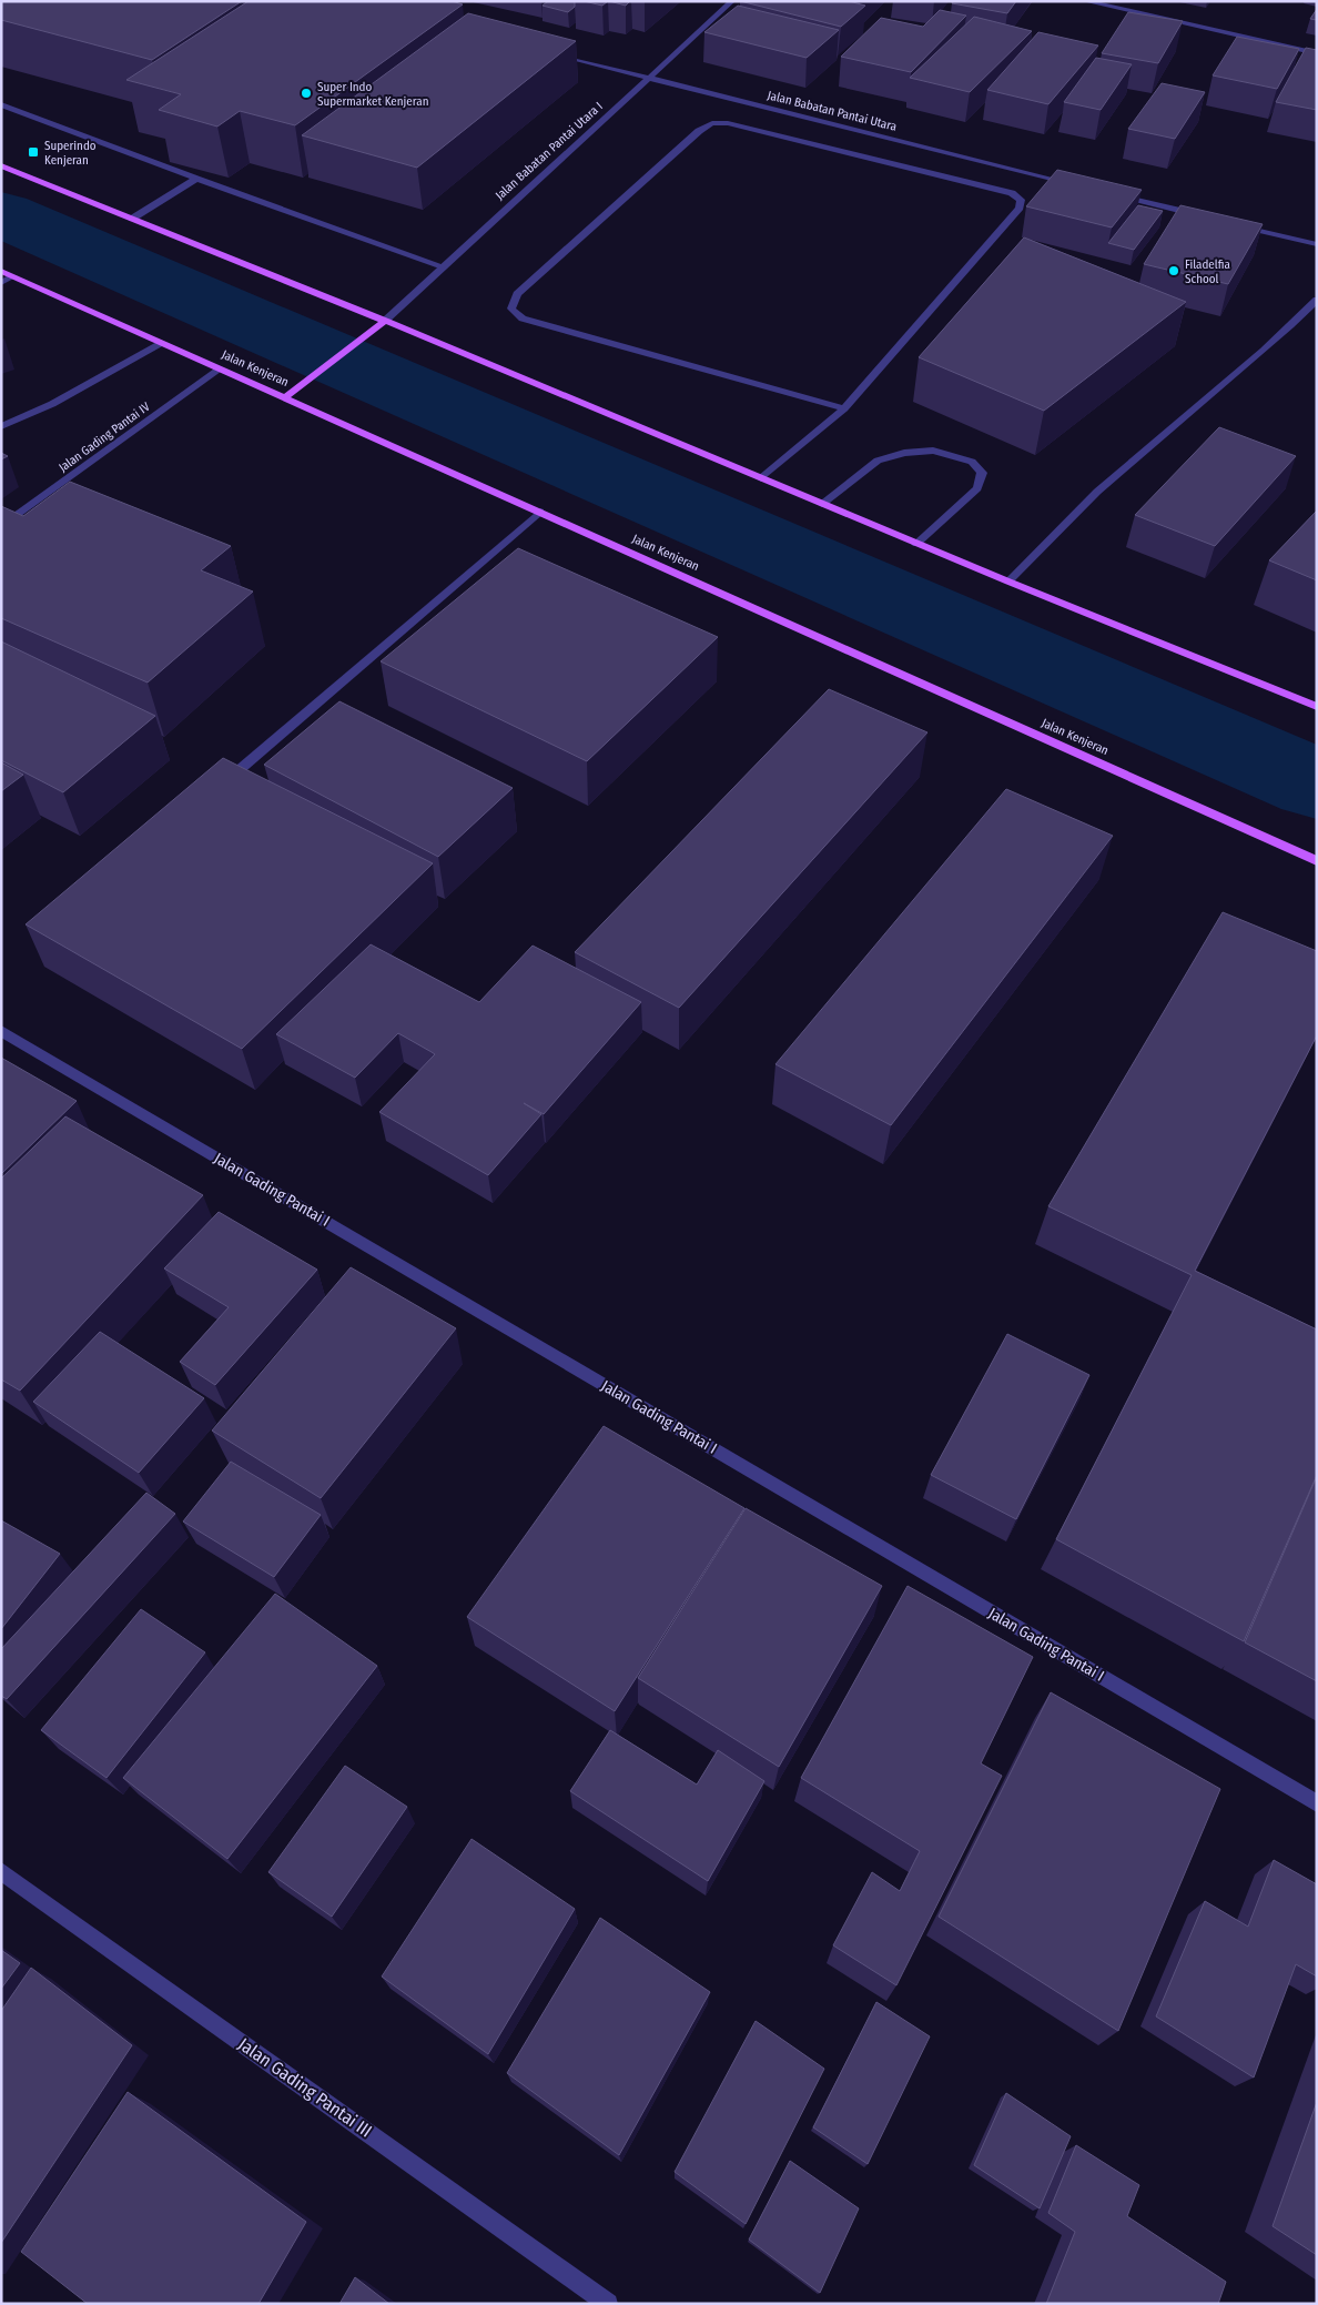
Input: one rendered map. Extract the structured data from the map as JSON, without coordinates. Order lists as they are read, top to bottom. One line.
{"streets":{"main road":["Jalan Kenjeran"],"street":["Jalan Babatan Pantai Utara","Jalan Babatan Pantai Utara I","Jalan Gading Pantai IV","Jalan Gading Pantai I","Jalan Gading Pantai III"]},"crossings":[["Jalan Babatan Pantai Utara","Jalan Babatan Pantai Utara I"],["Jalan Kenjeran","Jalan Gading Pantai IV"]],"places":{"other":["Super Indo Supermarket Kenjeran","Filadelfia School"],"transit":["Superindo Kenjeran"]}}
